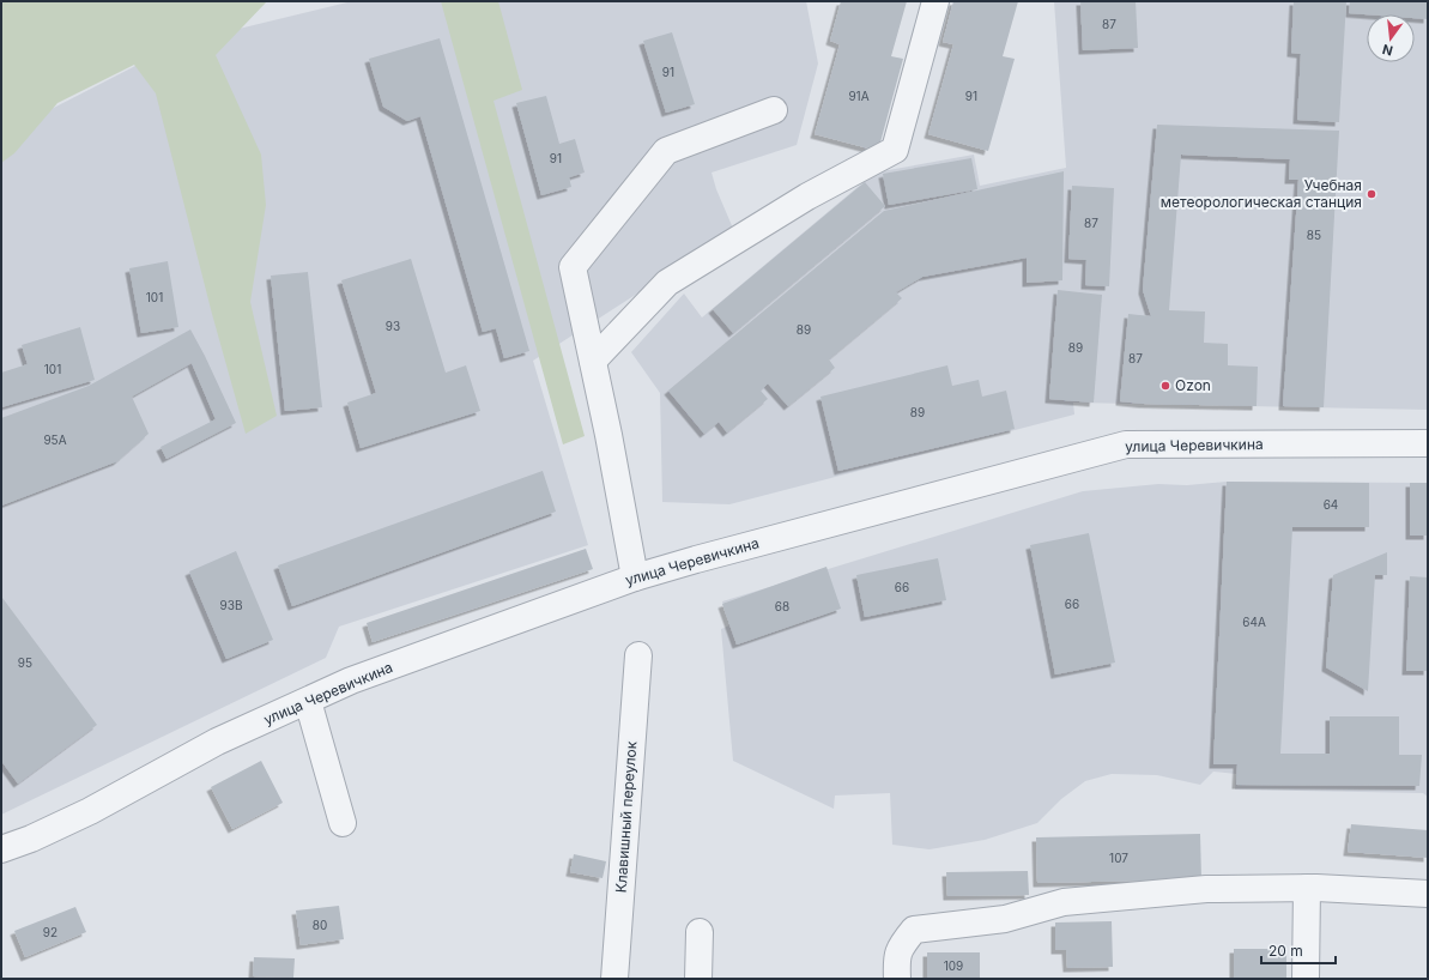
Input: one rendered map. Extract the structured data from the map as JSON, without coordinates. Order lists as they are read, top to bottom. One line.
{"streets":{"street":["улица Черевичкина","Клавишный переулок"]},"places":["Учебная метеорологическая станция","Ozon"],"house_numbers":["87","91","91А","91","91","87","85","101","93","89","89","87","101","89","95А","64","66","66","93В","68","64А","95","107","80","92","109"],"scale_bar":"20 m","north":"bottom"}
